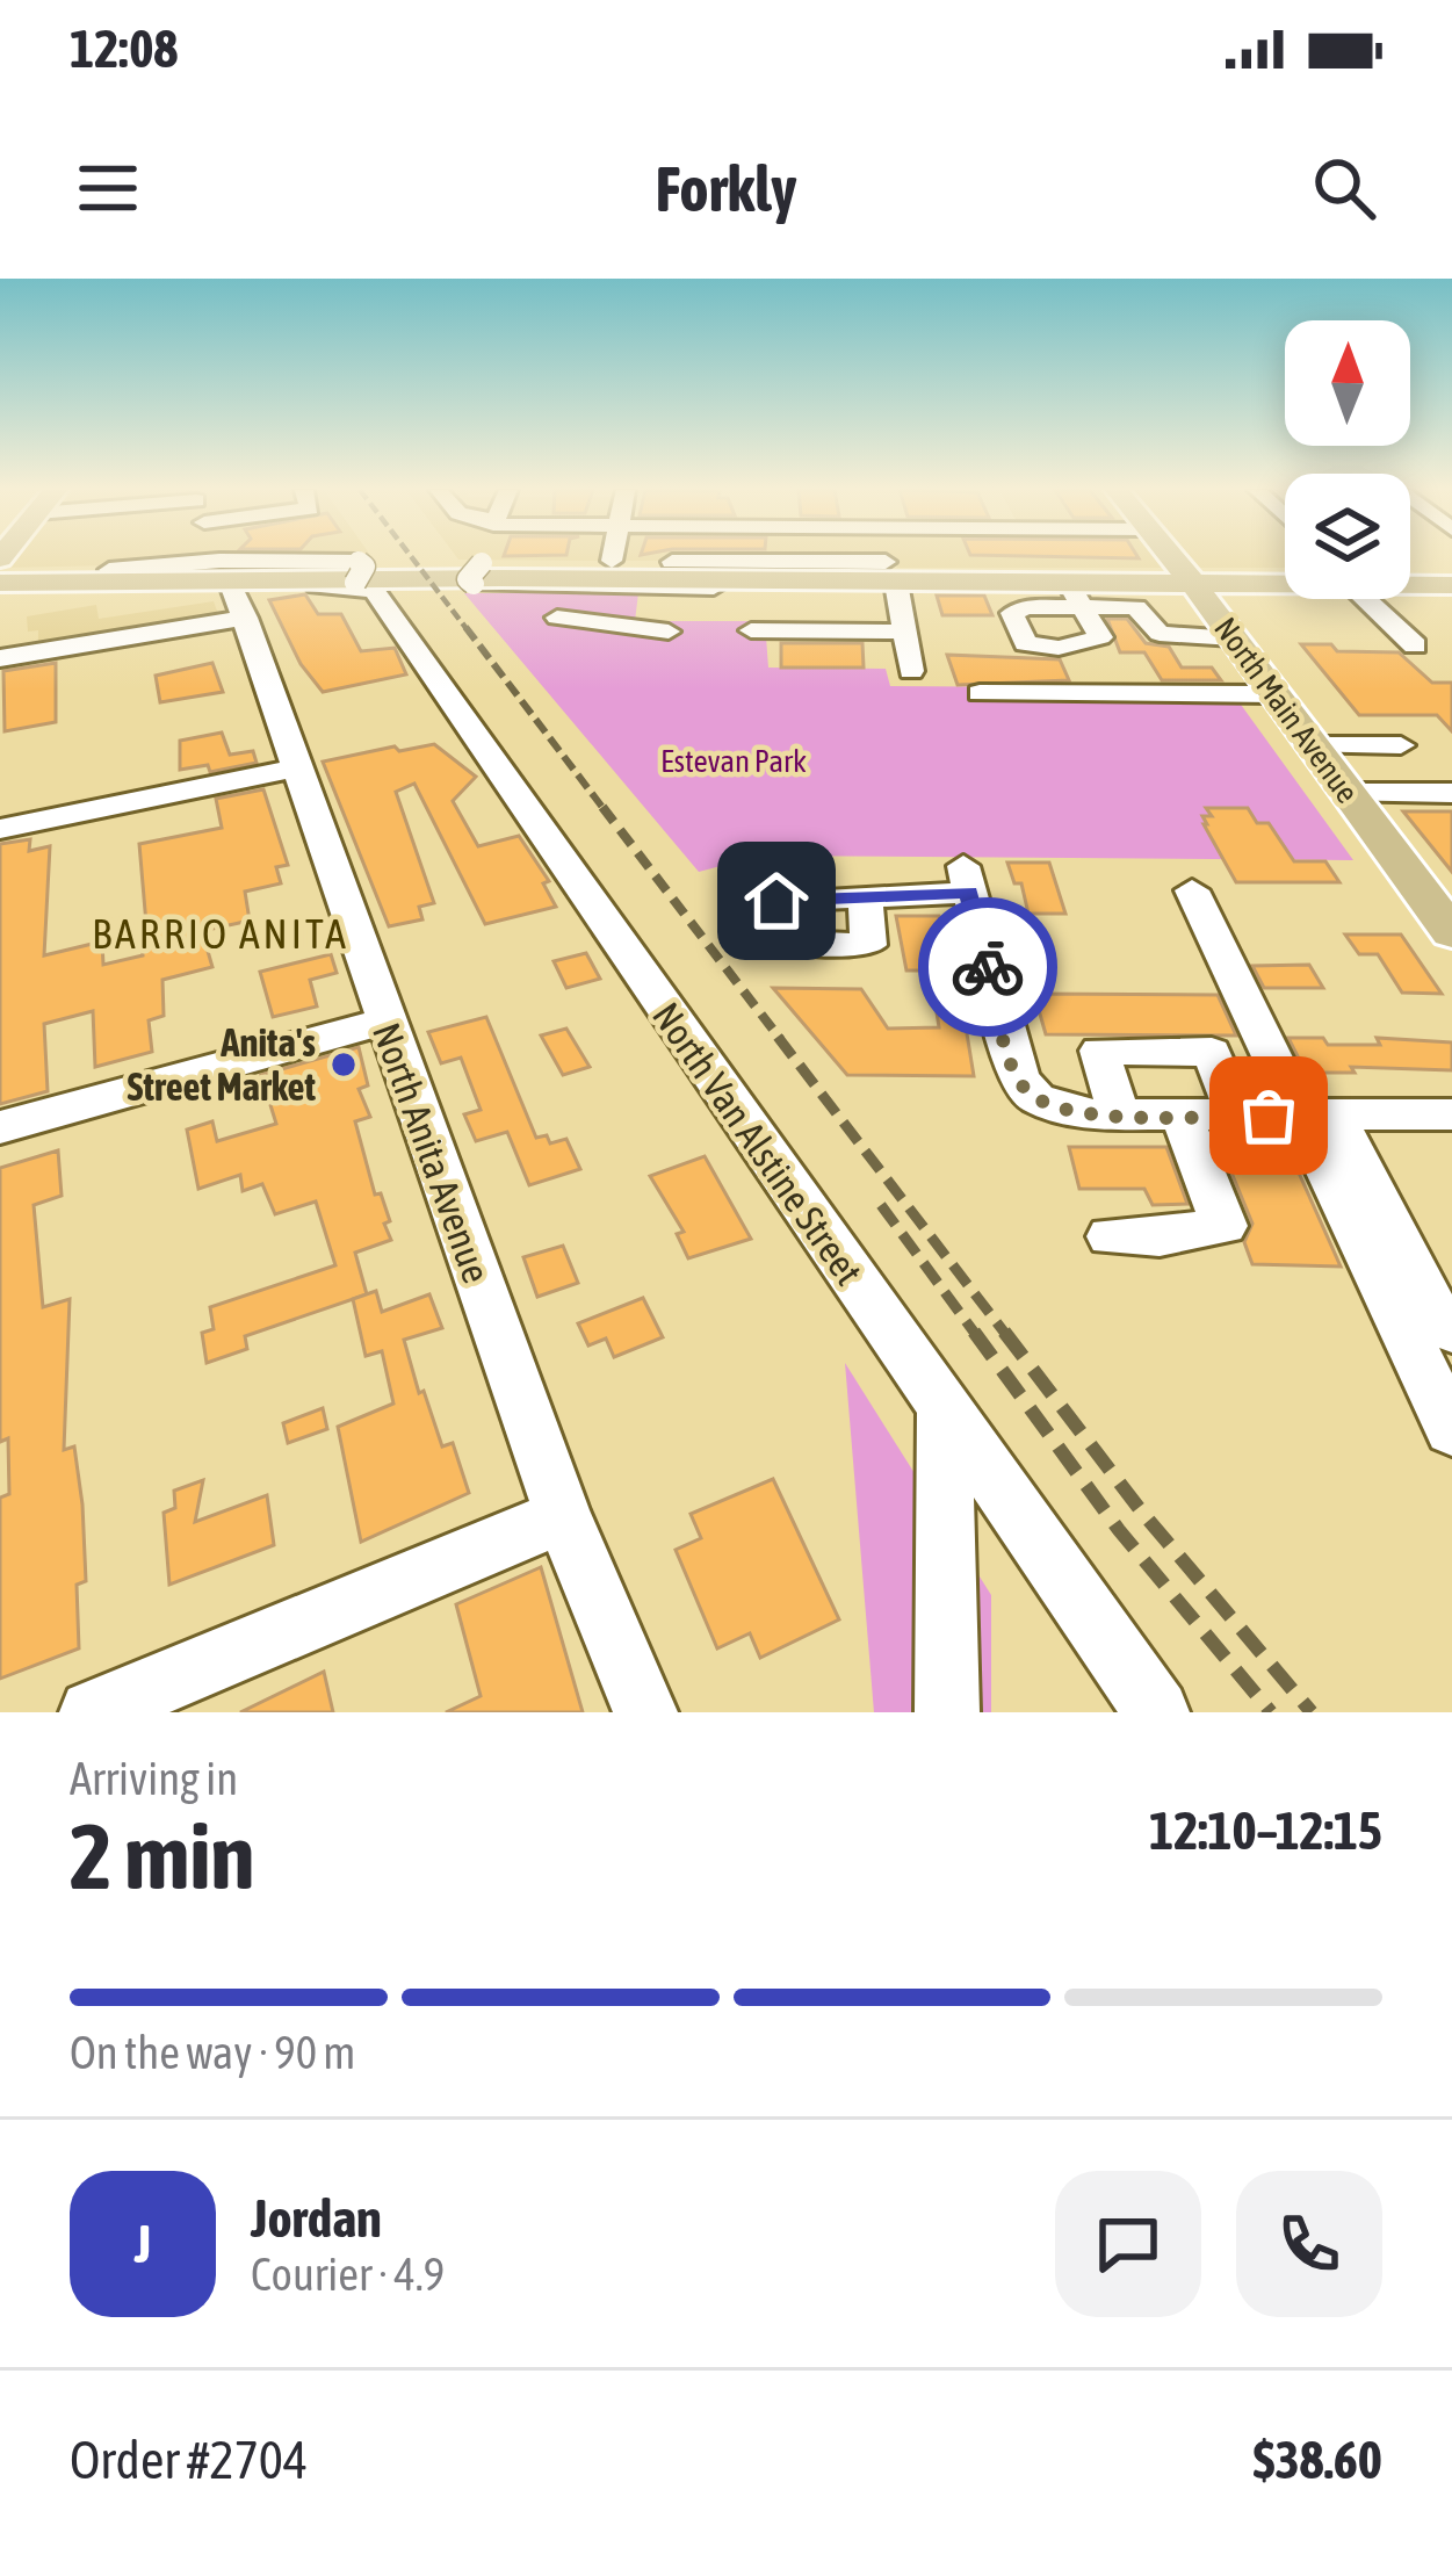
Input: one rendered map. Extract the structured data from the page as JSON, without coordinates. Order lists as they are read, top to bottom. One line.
{"streets":{"main road":["North Main Avenue"],"street":["North Van Alstine Street","North Anita Avenue"]},"crossings":[["North Van Alstine Street","North Anita Avenue"]],"districts":["BARRIO ANITA"],"parks":["Estevan Park"],"places":["Anita's Street Market"],"north":"top","page":{"status":"12:08","header":"Forkly","heading":["2 min","Arriving in","12:10–12:15"],"panel":["Jordan","Courier · 4.9","Order #2704","$38.60"],"bar":"On the way · 90 m","round":"J"}}
